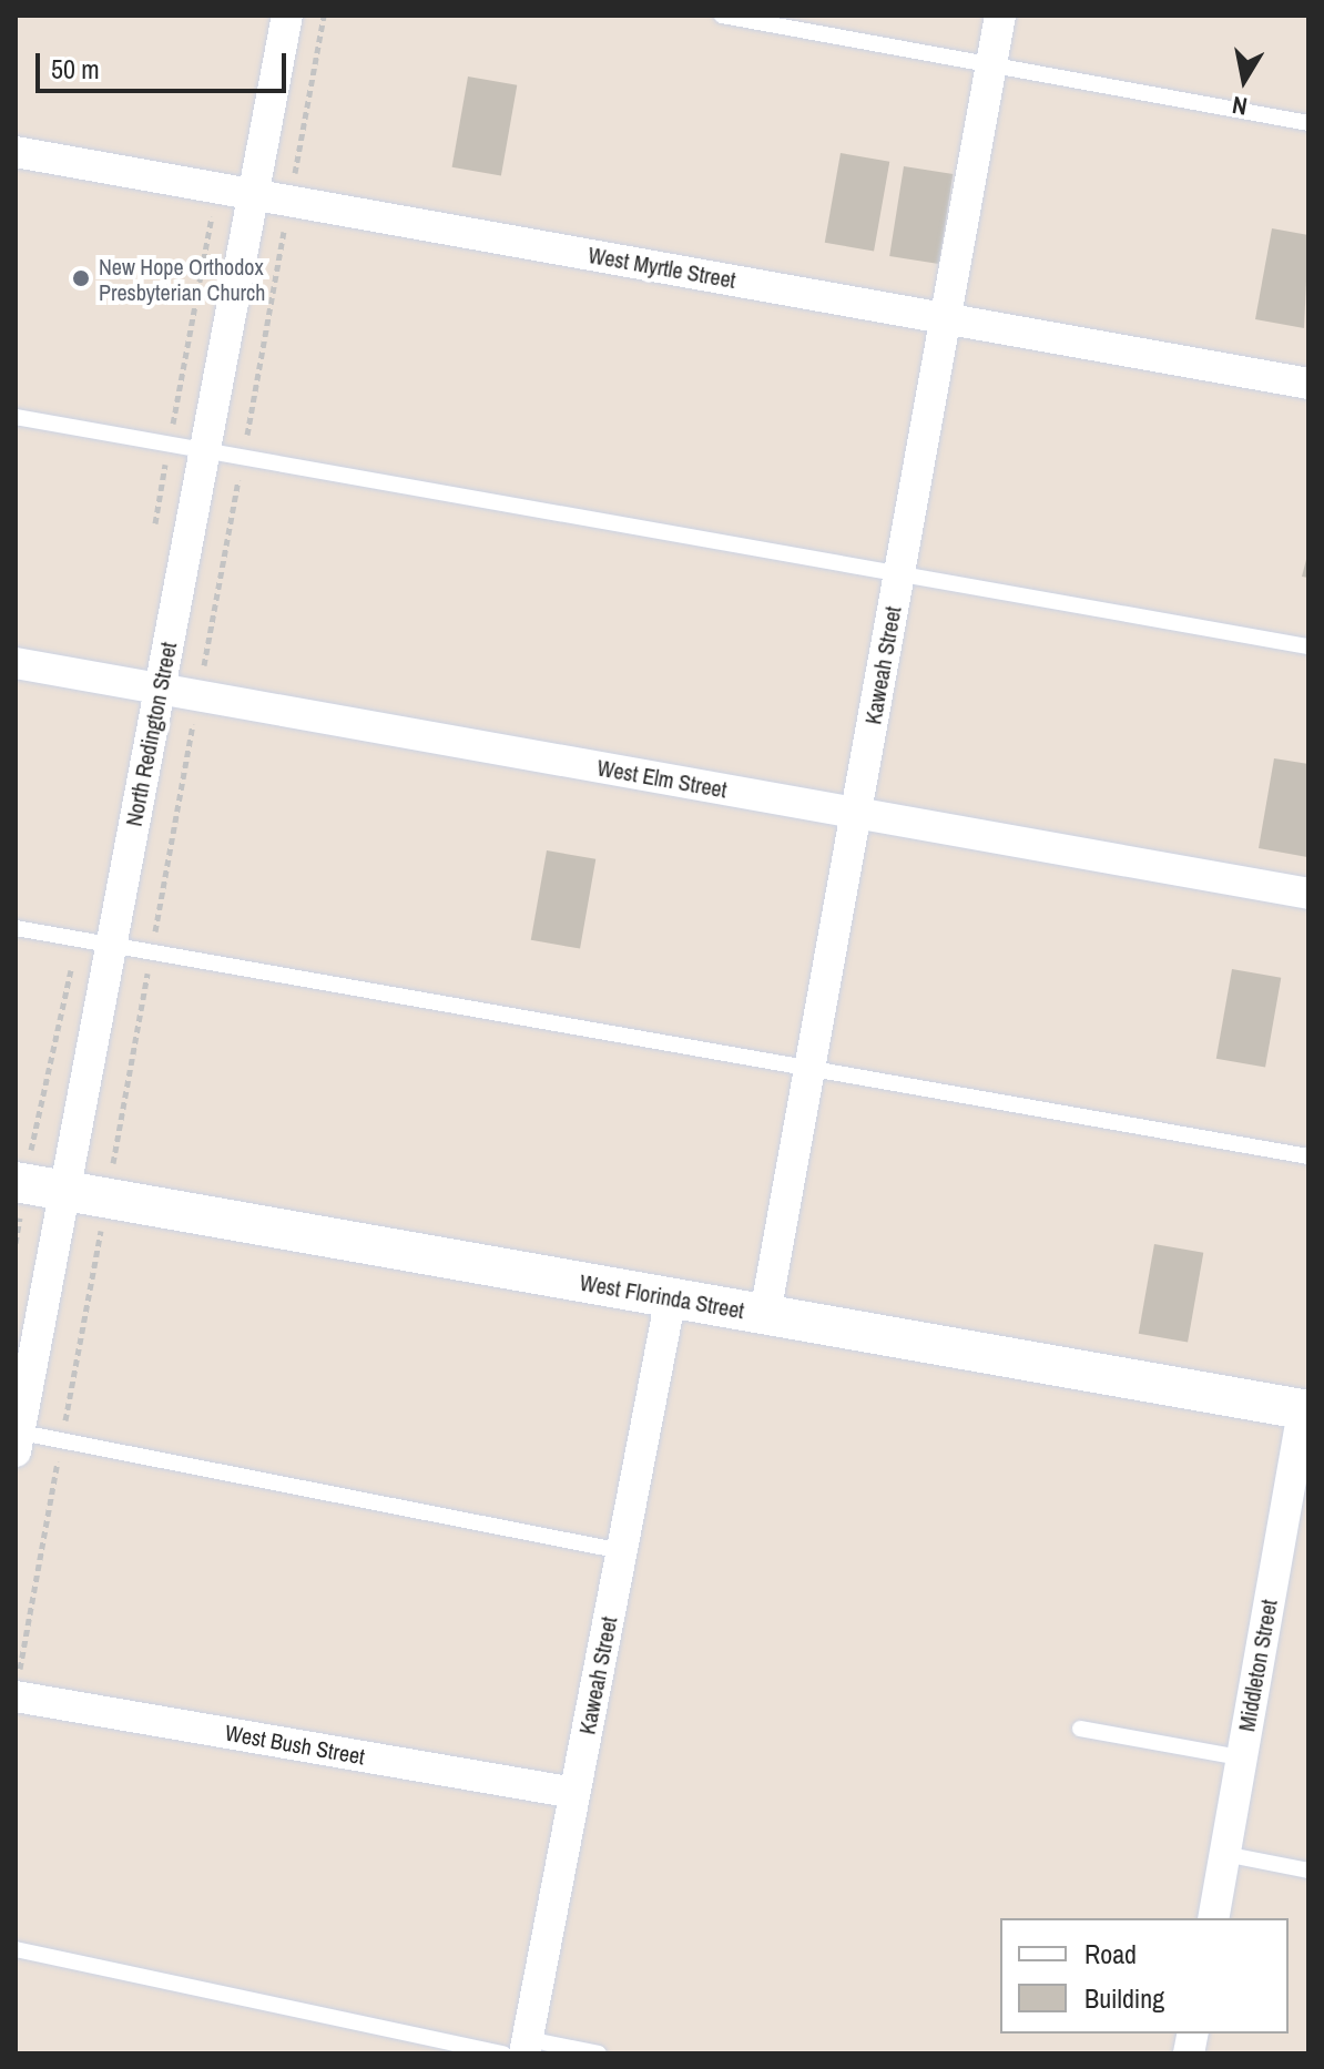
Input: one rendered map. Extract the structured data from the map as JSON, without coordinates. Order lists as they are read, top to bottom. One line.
{"streets":{"street":["West Myrtle Street","Kaweah Street","North Redington Street","West Elm Street","West Florinda Street","Middleton Street","West Bush Street"]},"crossings":[["West Myrtle Street","Kaweah Street"],["West Myrtle Street","North Redington Street"],["Kaweah Street","West Elm Street"],["Kaweah Street","West Florinda Street"],["Kaweah Street","West Bush Street"],["North Redington Street","West Elm Street"],["North Redington Street","West Florinda Street"],["West Florinda Street","Middleton Street"]],"places":["New Hope Orthodox Presbyterian Church"],"legend":["Road","Building"],"scale_bar":"50 m","north":"bottom"}
